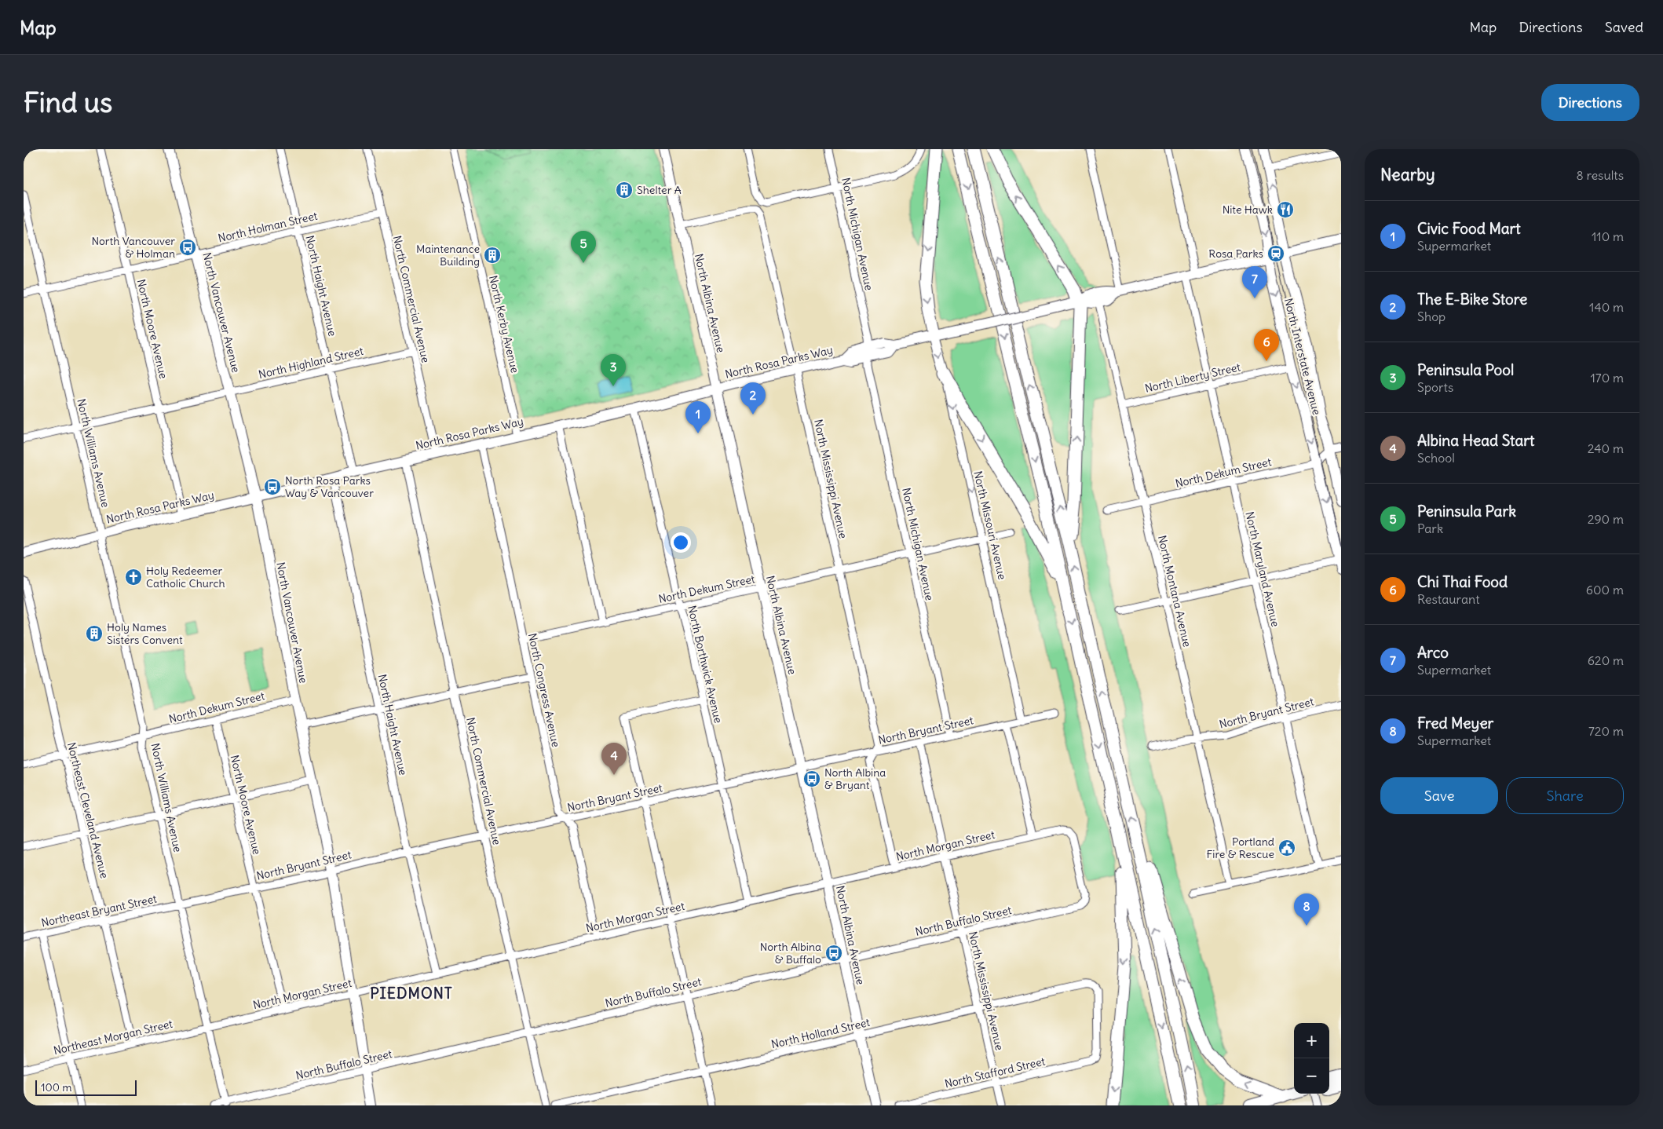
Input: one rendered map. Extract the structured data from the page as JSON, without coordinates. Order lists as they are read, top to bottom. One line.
{"streets":{"street":["North Holman Street","North Michigan Avenue","North Haight Avenue","North Commercial Avenue","North Albina Avenue","North Vancouver Avenue","North Kerby Avenue","North Moore Avenue","North Interstate Avenue","North Rosa Parks Way","North Highland Street","North Liberty Street","North Williams Avenue","North Dekum Street","North Mississippi Avenue","North Missouri Avenue","North Maryland Avenue","North Montana Avenue","North Borthwick Avenue","North Congress Avenue","North Bryant Street","Northeast Cleveland Avenue","North Morgan Street","Northeast Bryant Street","North Buffalo Street","North Holland Street","Northeast Morgan Street","North Stafford Street"]},"crossings":[["North Holman Street","North Haight Avenue"],["North Holman Street","North Commercial Avenue"],["North Holman Street","North Vancouver Avenue"],["North Holman Street","North Moore Avenue"],["North Holman Street","North Williams Avenue"],["North Michigan Avenue","North Rosa Parks Way"],["North Michigan Avenue","North Dekum Street"],["North Michigan Avenue","North Bryant Street"],["North Haight Avenue","North Rosa Parks Way"],["North Haight Avenue","North Highland Street"],["North Haight Avenue","North Bryant Street"],["North Haight Avenue","North Morgan Street"],["North Commercial Avenue","North Rosa Parks Way"],["North Commercial Avenue","North Highland Street"],["North Commercial Avenue","North Bryant Street"],["North Commercial Avenue","North Morgan Street"],["North Commercial Avenue","North Buffalo Street"],["North Albina Avenue","North Rosa Parks Way"],["North Albina Avenue","North Dekum Street"],["North Albina Avenue","North Mississippi Avenue"],["North Albina Avenue","North Bryant Street"],["North Albina Avenue","North Morgan Street"],["North Albina Avenue","North Buffalo Street"],["North Albina Avenue","North Holland Street"],["North Vancouver Avenue","North Rosa Parks Way"],["North Vancouver Avenue","North Highland Street"],["North Vancouver Avenue","North Dekum Street"],["North Vancouver Avenue","North Bryant Street"],["North Vancouver Avenue","North Morgan Street"],["North Vancouver Avenue","North Buffalo Street"],["North Kerby Avenue","North Rosa Parks Way"],["North Moore Avenue","North Rosa Parks Way"],["North Moore Avenue","North Highland Street"],["North Moore Avenue","North Dekum Street"],["North Moore Avenue","North Bryant Street"],["North Moore Avenue","North Morgan Street"],["North Interstate Avenue","North Rosa Parks Way"],["North Interstate Avenue","North Liberty Street"],["North Interstate Avenue","North Dekum Street"],["North Rosa Parks Way","North Williams Avenue"],["North Rosa Parks Way","North Mississippi Avenue"],["North Rosa Parks Way","North Missouri Avenue"],["North Rosa Parks Way","North Maryland Avenue"],["North Rosa Parks Way","North Montana Avenue"],["North Rosa Parks Way","North Borthwick Avenue"],["North Rosa Parks Way","North Congress Avenue"],["North Highland Street","North Williams Avenue"],["North Liberty Street","North Maryland Avenue"],["North Liberty Street","North Montana Avenue"],["North Williams Avenue","North Dekum Street"],["North Williams Avenue","North Bryant Street"],["North Williams Avenue","North Morgan Street"],["North Williams Avenue","Northeast Bryant Street"],["North Williams Avenue","North Buffalo Street"],["North Williams Avenue","Northeast Morgan Street"],["North Dekum Street","North Mississippi Avenue"],["North Dekum Street","North Missouri Avenue"],["North Dekum Street","North Maryland Avenue"],["North Dekum Street","North Montana Avenue"],["North Dekum Street","North Borthwick Avenue"],["North Dekum Street","North Congress Avenue"],["North Dekum Street","Northeast Cleveland Avenue"],["North Mississippi Avenue","North Bryant Street"],["North Mississippi Avenue","North Morgan Street"],["North Mississippi Avenue","North Buffalo Street"],["North Mississippi Avenue","North Holland Street"],["North Mississippi Avenue","North Stafford Street"],["North Missouri Avenue","North Bryant Street"],["North Maryland Avenue","North Bryant Street"],["North Montana Avenue","North Bryant Street"],["North Borthwick Avenue","North Bryant Street"],["North Borthwick Avenue","North Morgan Street"],["North Congress Avenue","North Bryant Street"],["North Congress Avenue","North Morgan Street"],["North Bryant Street","Northeast Bryant Street"],["Northeast Cleveland Avenue","Northeast Bryant Street"],["Northeast Cleveland Avenue","Northeast Morgan Street"],["North Morgan Street","North Buffalo Street"],["North Morgan Street","Northeast Morgan Street"],["North Holland Street","North Stafford Street"]],"one_way":["North Missouri Avenue"],"districts":["PIEDMONT"],"places":{"building":["Shelter A","Maintenance Building","Holy Names Sisters Convent"],"restaurant":["Nite Hawk"],"bus stop":["North Vancouver & Holman","North Rosa Parks Way & Vancouver","North Albina & Bryant","North Albina & Buffalo"],"station":["Rosa Parks"],"church":["Holy Redeemer Catholic Church"],"public building":["Portland Fire & Rescue"]},"scale_bar":"100 m","page":{"header":"Map","nav":["Map","Directions","Saved"],"buttons":["Directions",["Save","Share"]],"title":"Find us","heading":["Nearby","8 results"],"list":[{"mark":"1","name":"Civic Food Mart","note":"Supermarket","value":"110 m"},{"mark":"2","name":"The E-Bike Store","note":"Shop","value":"140 m"},{"mark":"3","name":"Peninsula Pool","note":"Sports","value":"170 m"},{"mark":"4","name":"Albina Head Start","note":"School","value":"240 m"},{"mark":"5","name":"Peninsula Park","note":"Park","value":"290 m"},{"mark":"6","name":"Chi Thai Food","note":"Restaurant","value":"600 m"},{"mark":"7","name":"Arco","note":"Supermarket","value":"620 m"},{"mark":"8","name":"Fred Meyer","note":"Supermarket","value":"720 m"}],"pins":["5","7","6","3","2","1","4","8"],"map_buttons":["+","−"],"scale":"100 m"}}
